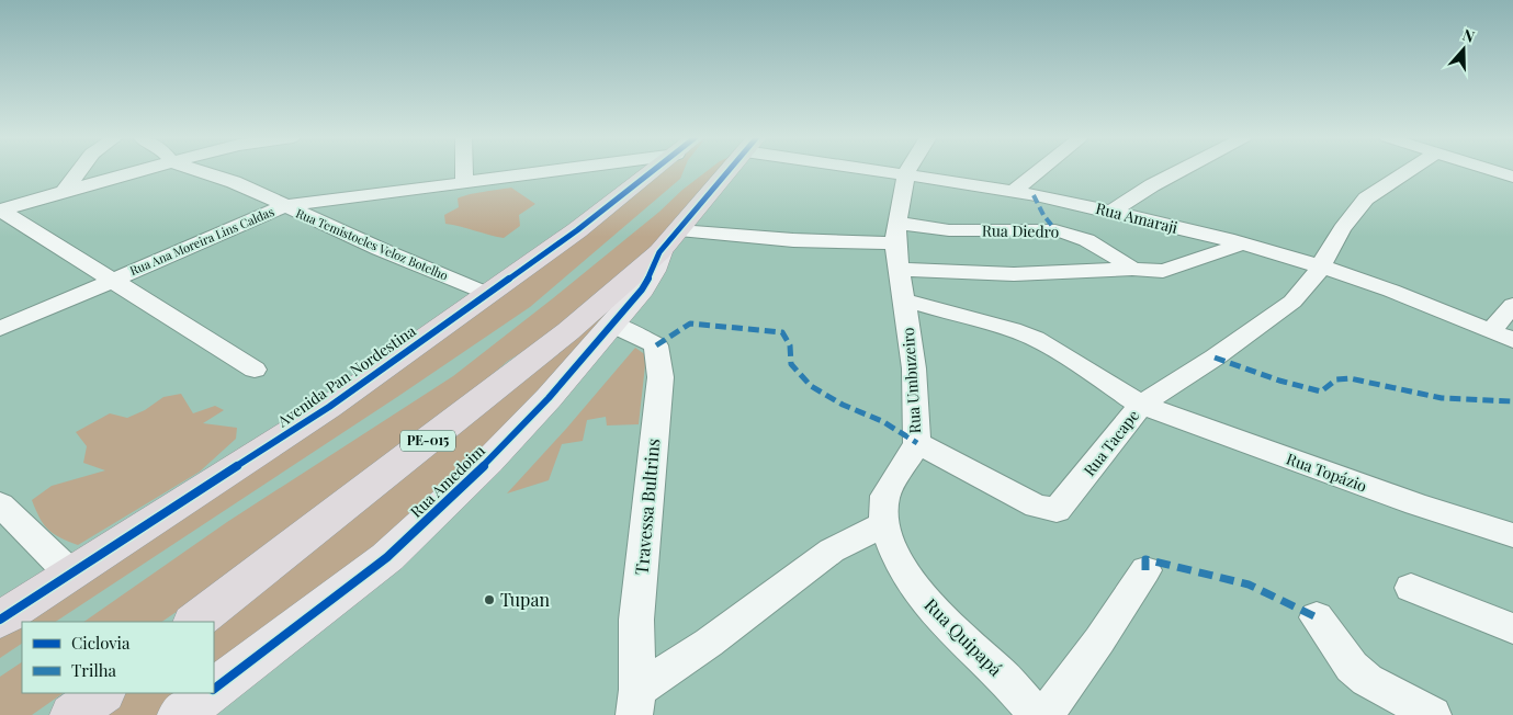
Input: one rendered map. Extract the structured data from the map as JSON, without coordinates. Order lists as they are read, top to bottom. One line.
{"streets":{"highway":["Avenida Pan Nordestina","PE-015"],"main road":["Rua Amedoim"],"street":["Rua Amaraji","Rua Diedro","Rua Ana Moreira Lins Caldas","Rua Temistocles Veloz Botelho","Rua Umbuzeiro","Rua Tacape","Rua Topázio","Travessa Bultrins","Rua Quipapá"]},"crossings":[["Rua Amaraji","Rua Umbuzeiro"],["Rua Amaraji","Rua Tacape"],["Rua Diedro","Rua Umbuzeiro"],["Rua Diedro","PE-015"],["Rua Diedro","Rua Amedoim"],["Rua Ana Moreira Lins Caldas","Rua Temistocles Veloz Botelho"],["Rua Temistocles Veloz Botelho","Avenida Pan Nordestina"],["Rua Umbuzeiro","Rua Tacape"],["Rua Umbuzeiro","Rua Topázio"],["Rua Umbuzeiro","Rua Quipapá"],["PE-015","Rua Amedoim"],["Rua Tacape","Rua Topázio"],["Rua Amedoim","Travessa Bultrins"]],"places":["Tupan"],"legend":["Ciclovia","Trilha"],"north":"top"}
